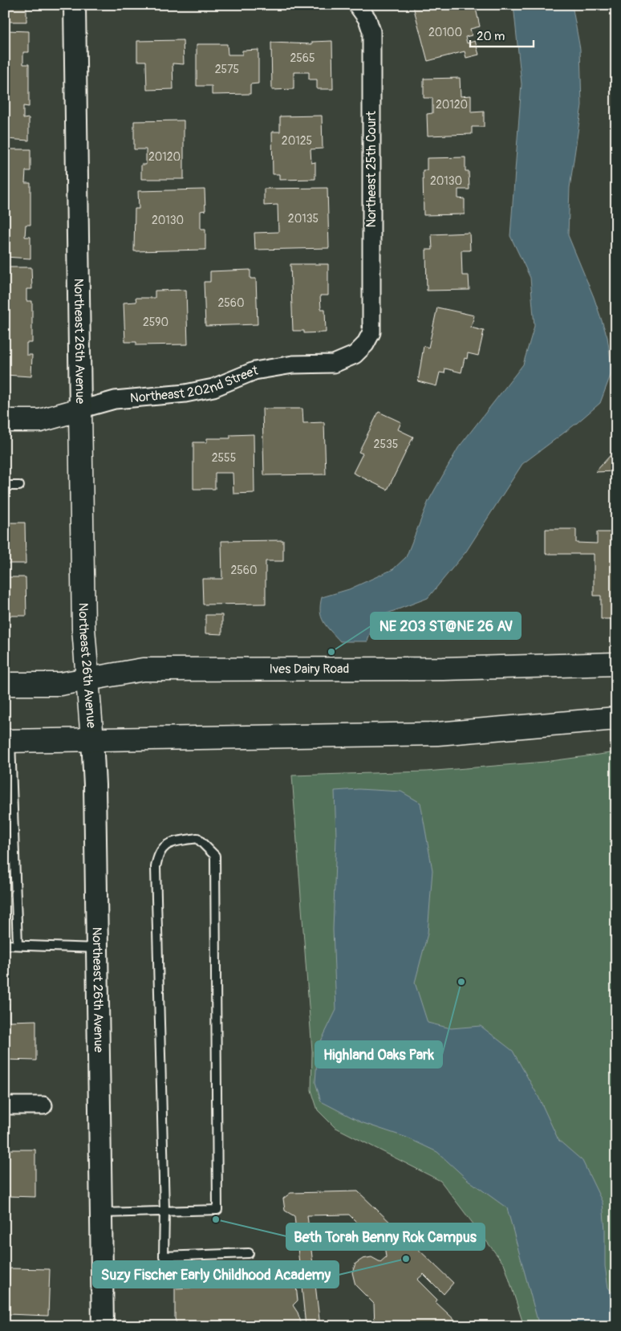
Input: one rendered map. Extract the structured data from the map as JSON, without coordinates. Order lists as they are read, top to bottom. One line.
{"streets":{"main road":["Northeast 26th Avenue","Northeast 202nd Street","Ives Dairy Road"],"street":["Northeast 25th Court"]},"crossings":[["Northeast 25th Court","Northeast 202nd Street"],["Northeast 26th Avenue","Northeast 202nd Street"],["Northeast 26th Avenue","Ives Dairy Road"]],"places":["NE 203 ST@NE 26 AV","Highland Oaks Park","Beth Torah Benny Rok Campus","Suzy Fischer Early Childhood Academy"],"house_numbers":["20100","2565","2575","20120","20125","20120","20130","20135","20130","2560","2590","2535","2555","2560"],"scale_bar":"20 m"}
